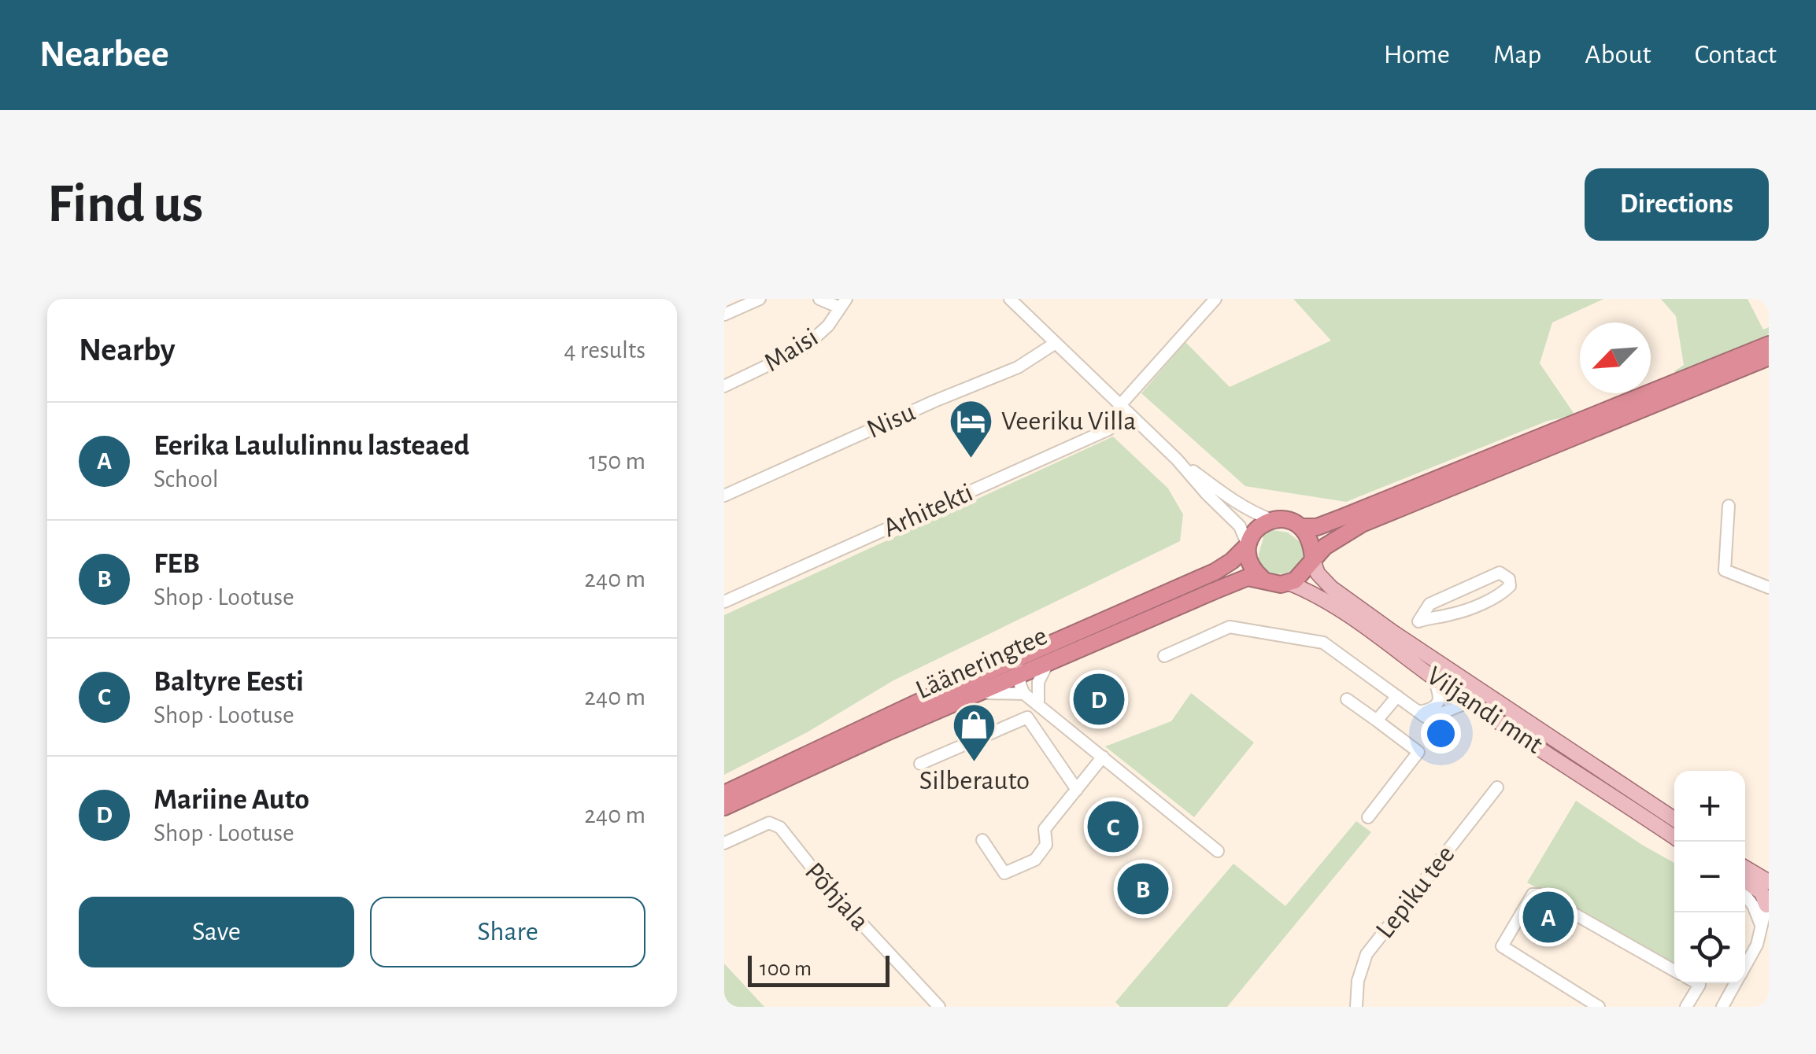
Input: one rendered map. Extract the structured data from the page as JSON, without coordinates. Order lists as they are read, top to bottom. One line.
{"streets":{"highway":["Lääneringtee"],"main road":["Viljandi mnt"],"street":["Maisi","Nisu","Arhitekti","Lepiku tee","Põhjala"]},"crossings":[["Lääneringtee","Viljandi mnt"]],"places":{"hotel":["Veeriku Villa"],"shop":["Silberauto"]},"scale_bar":"100 m","north":"bottom left","page":{"header":"Nearbee","nav":["Home","Map","About","Contact"],"buttons":["Directions",["Save","Share"]],"title":"Find us","heading":["Nearby","4 results"],"list":[{"mark":"A","name":"Eerika Laululinnu lasteaed","note":"School","value":"150 m"},{"mark":"B","name":"FEB","note":"Shop · Lootuse","value":"240 m"},{"mark":"C","name":"Baltyre Eesti","note":"Shop · Lootuse","value":"240 m"},{"mark":"D","name":"Mariine Auto","note":"Shop · Lootuse","value":"240 m"}],"pins":["D","C","B","A"],"map_buttons":["+","−"],"scale":"100 m"}}
